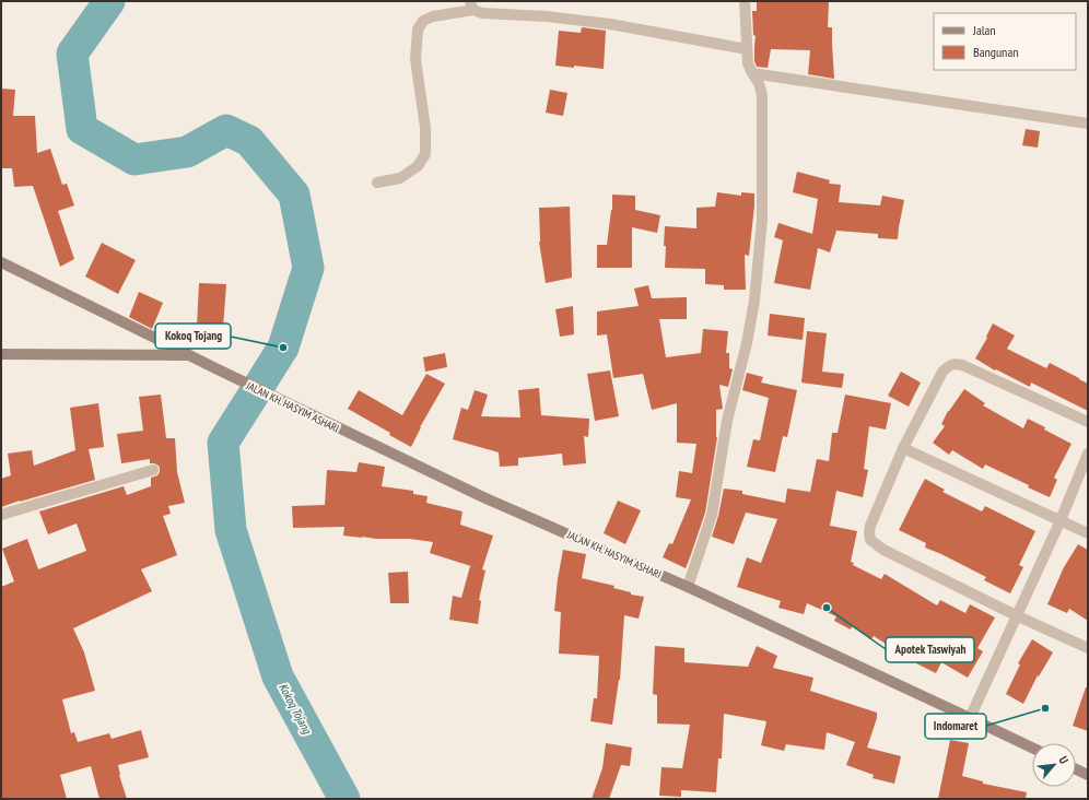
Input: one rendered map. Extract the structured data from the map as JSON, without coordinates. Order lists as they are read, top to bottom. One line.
{"streets":{"street":["JALAN KH. HASYIM ASHARI"]},"water":["Kokoq Tojang"],"places":["Kokoq Tojang","Apotek Taswiyah","Indomaret"],"legend":["Jalan","Bangunan"],"north":"top right"}
